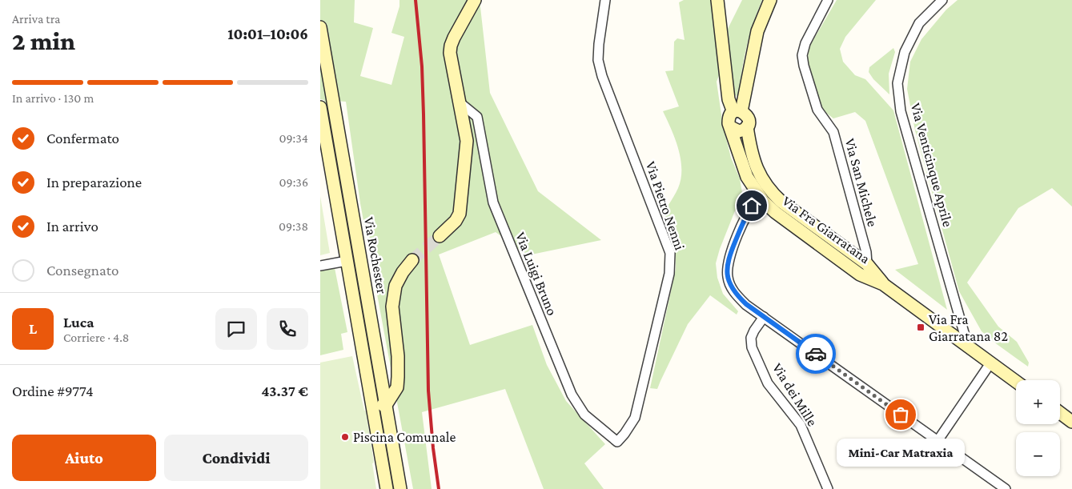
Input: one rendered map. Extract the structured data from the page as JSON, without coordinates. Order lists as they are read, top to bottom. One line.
{"streets":{"main road":["Via Fra Giarratana","Via Rochester"],"street":["Via Venticinque Aprile","Via San Michele","Via Pietro Nenni","Via Luigi Bruno","Via dei Mille"]},"crossings":[["Via Venticinque Aprile","Via Fra Giarratana"],["Via San Michele","Via Fra Giarratana"],["Via Pietro Nenni","Via Luigi Bruno"]],"places":{"transit":["Via Fra Giarratana 82"],"other":["Mini-Car Matraxia","Piscina Comunale"]},"page":{"heading":["2 min","Arriva tra","10:01–10:06"],"panel":["Luca","Corriere · 4.8","Ordine #9774","43.37 €"],"bar":"In arrivo · 130 m","list":[["Confermato","09:34"],["In preparazione","09:36"],["In arrivo","09:38"],"Consegnato"],"round":"L","map_buttons":["+","−"],"buttons":["Aiuto","Condividi"],"bubble":"Mini-Car Matraxia"}}
